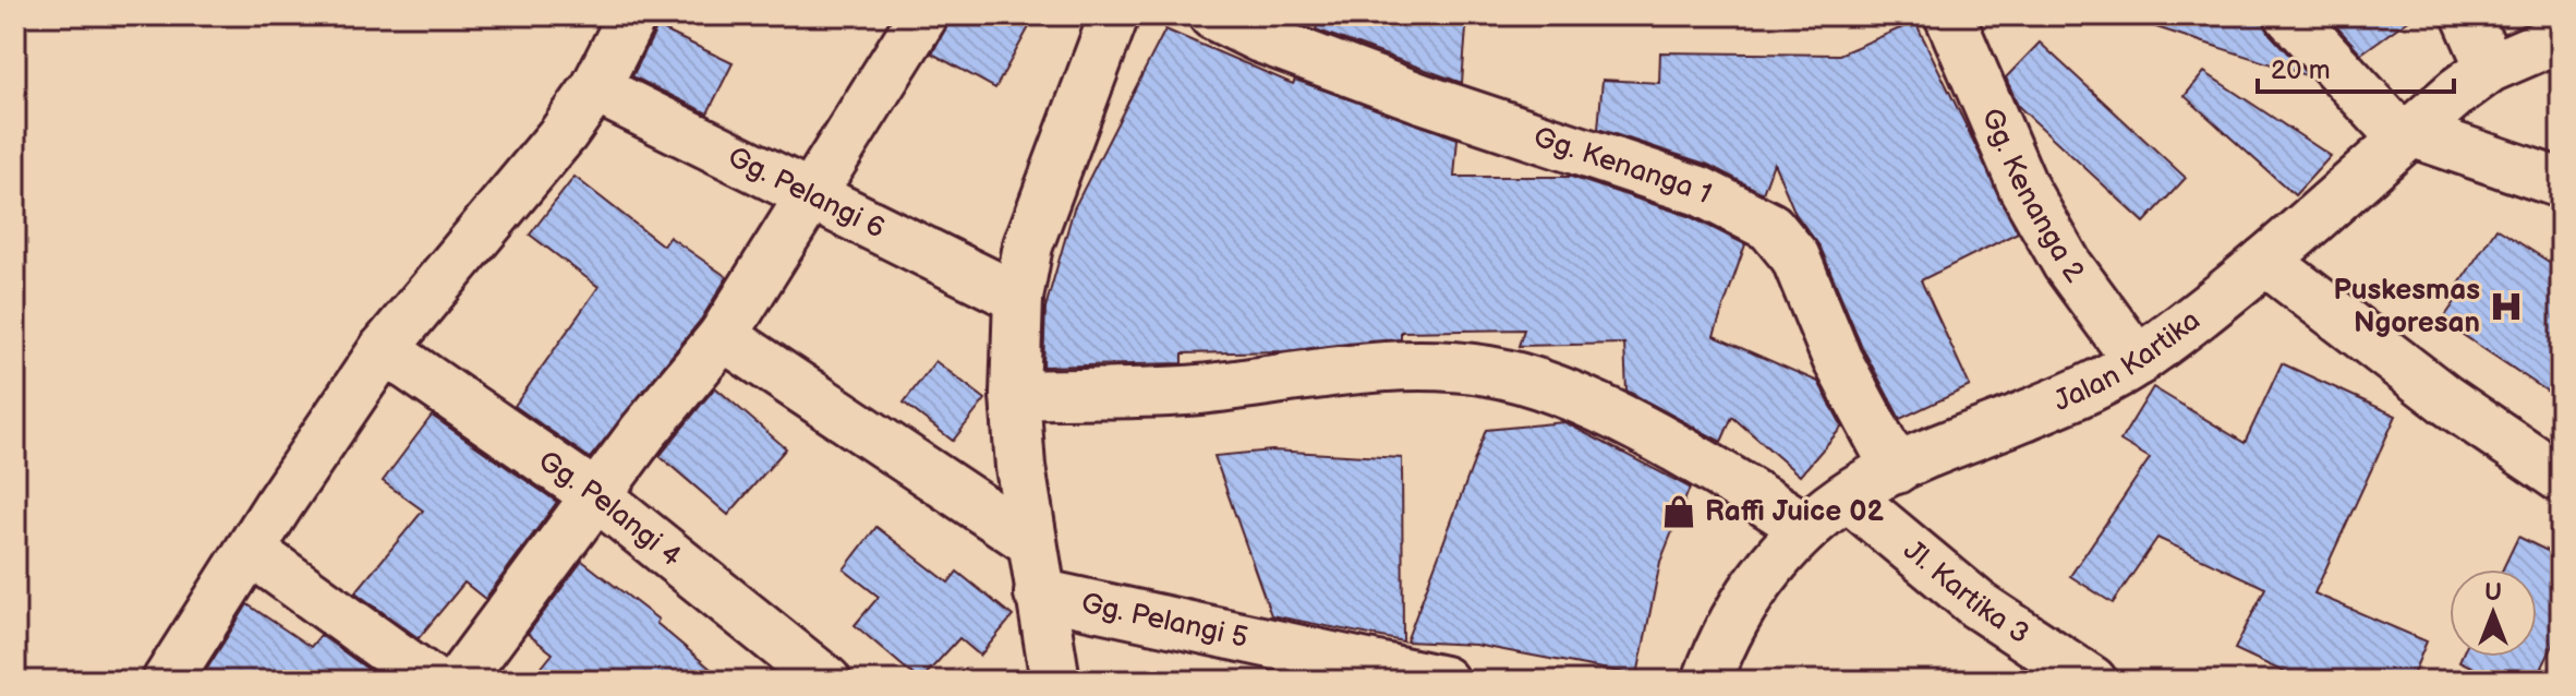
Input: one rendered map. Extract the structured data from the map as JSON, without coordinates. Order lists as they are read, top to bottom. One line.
{"streets":{"street":["Gg. Kenanga 1","Gg. Pelangi 6","Gg. Kenanga 2","Jalan Kartika","Gg. Pelangi 4","Jl. Kartika 3","Gg. Pelangi 5"]},"crossings":[["Gg. Kenanga 1","Jalan Kartika"],["Gg. Kenanga 2","Jalan Kartika"],["Jalan Kartika","Jl. Kartika 3"]],"places":{"hospital":["Puskesmas Ngoresan"],"shop":["Raffi Juice 02"]},"scale_bar":"20 m","north":"top"}
